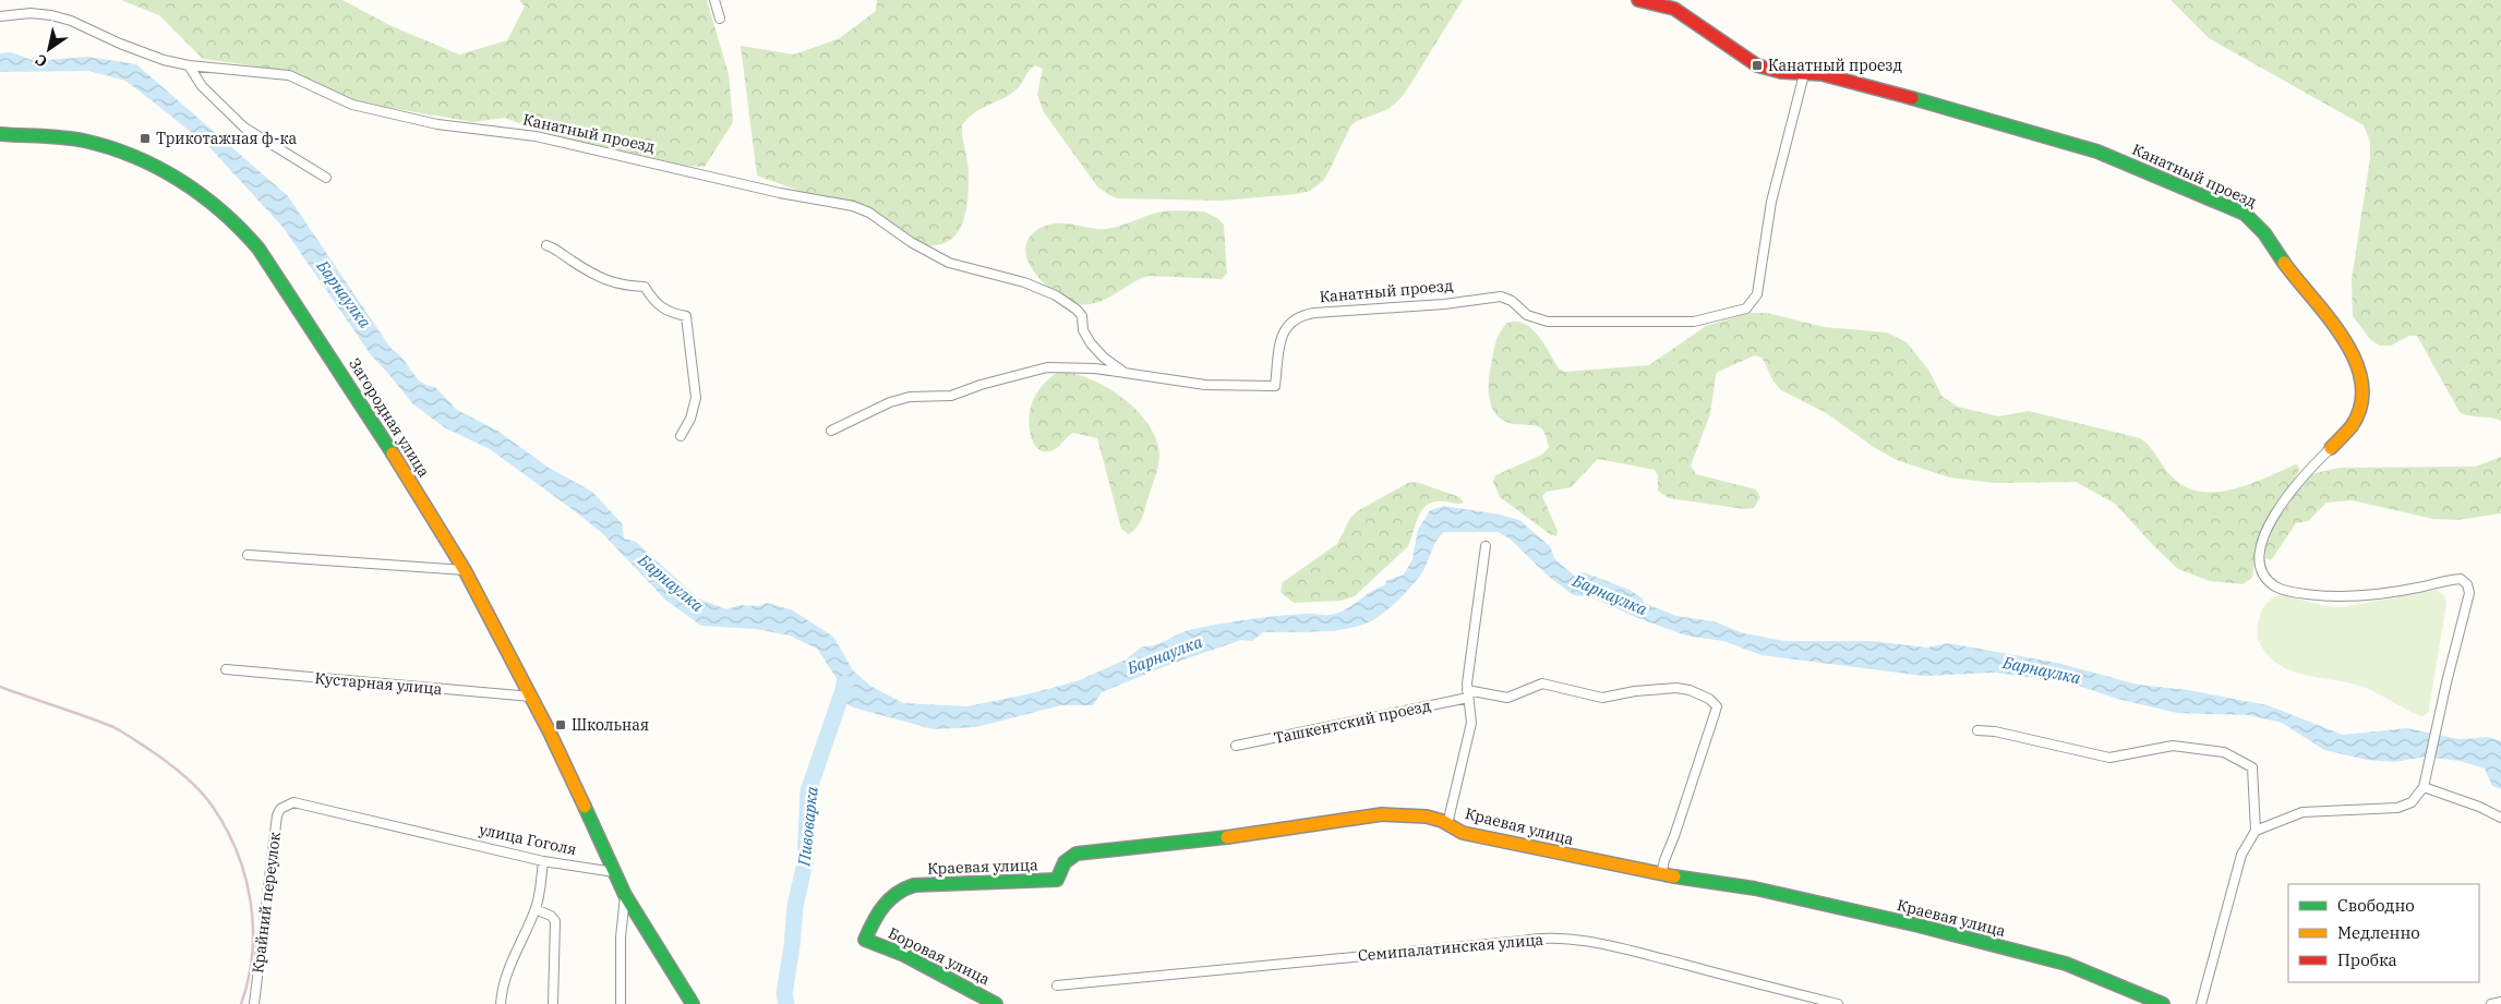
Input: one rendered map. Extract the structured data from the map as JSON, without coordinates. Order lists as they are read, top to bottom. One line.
{"streets":{"street":["Канатный проезд","Загородная улица","Кустарная улица","Ташкентский проезд","Краевая улица","улица Гоголя","Крайний переулок","Семипалатинская улица","Боровая улица"]},"crossings":[["Загородная улица","Кустарная улица"],["Загородная улица","улица Гоголя"],["Ташкентский проезд","Краевая улица"],["Краевая улица","Боровая улица"],["улица Гоголя","Крайний переулок"]],"water":["Барнаулка","Пивоварка"],"places":{"transit":["Канатный проезд","Трикотажная ф-ка","Школьная"]},"legend":["Свободно","Медленно","Пробка"],"north":"bottom left"}
